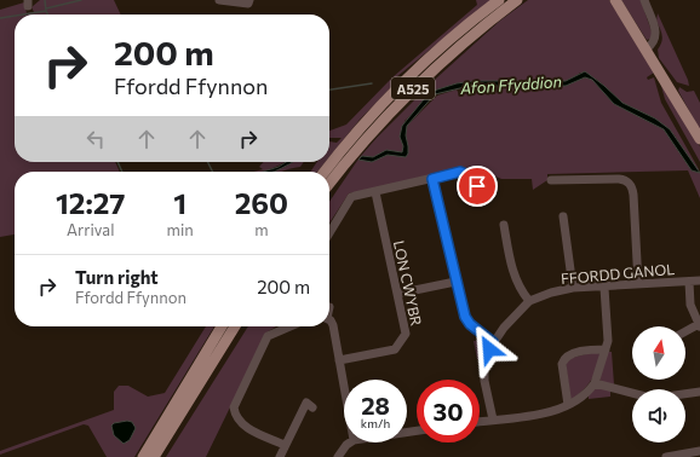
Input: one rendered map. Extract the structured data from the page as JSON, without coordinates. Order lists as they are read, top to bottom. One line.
{"streets":{"main road":["A525"],"street":["FFORDD GANOL","LON CWYBR"]},"water":["Afon Ffyddion"],"north":"top","page":{"turn":["200 m","Ffordd Ffynnon"],"eta":["12:27","Arrival","1","min","260","m"],"list":[{"name":"Turn right","note":"Ffordd Ffynnon","value":"200 m"}],"speed":"28 km/h","limit":"30"}}
